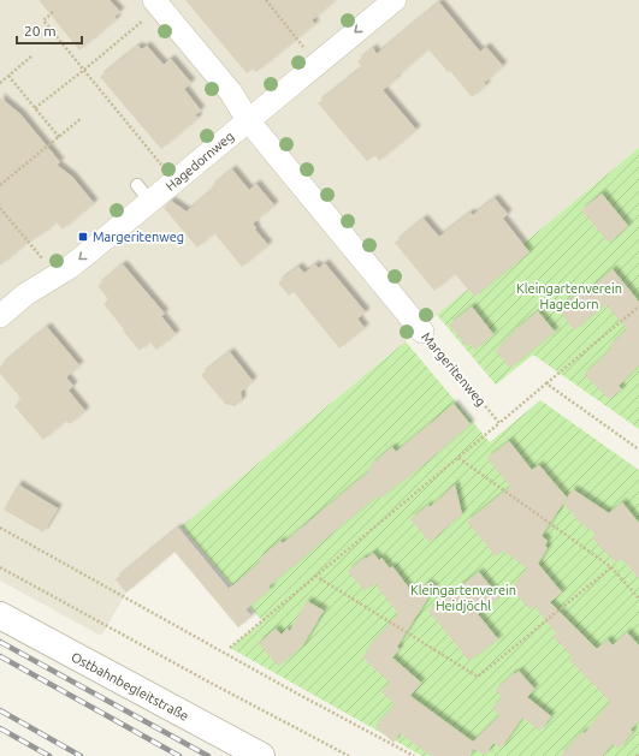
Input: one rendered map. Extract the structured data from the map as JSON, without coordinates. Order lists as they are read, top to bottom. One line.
{"streets":{"street":["Hagedornweg","Margeritenweg","Ostbahnbegleitstraße"]},"crossings":[["Hagedornweg","Margeritenweg"]],"one_way":["Hagedornweg"],"parks":["Kleingartenverein Hagedorn","Kleingartenverein Heidjöchl"],"places":{"transit":["Margeritenweg"]},"scale_bar":"20 m"}
